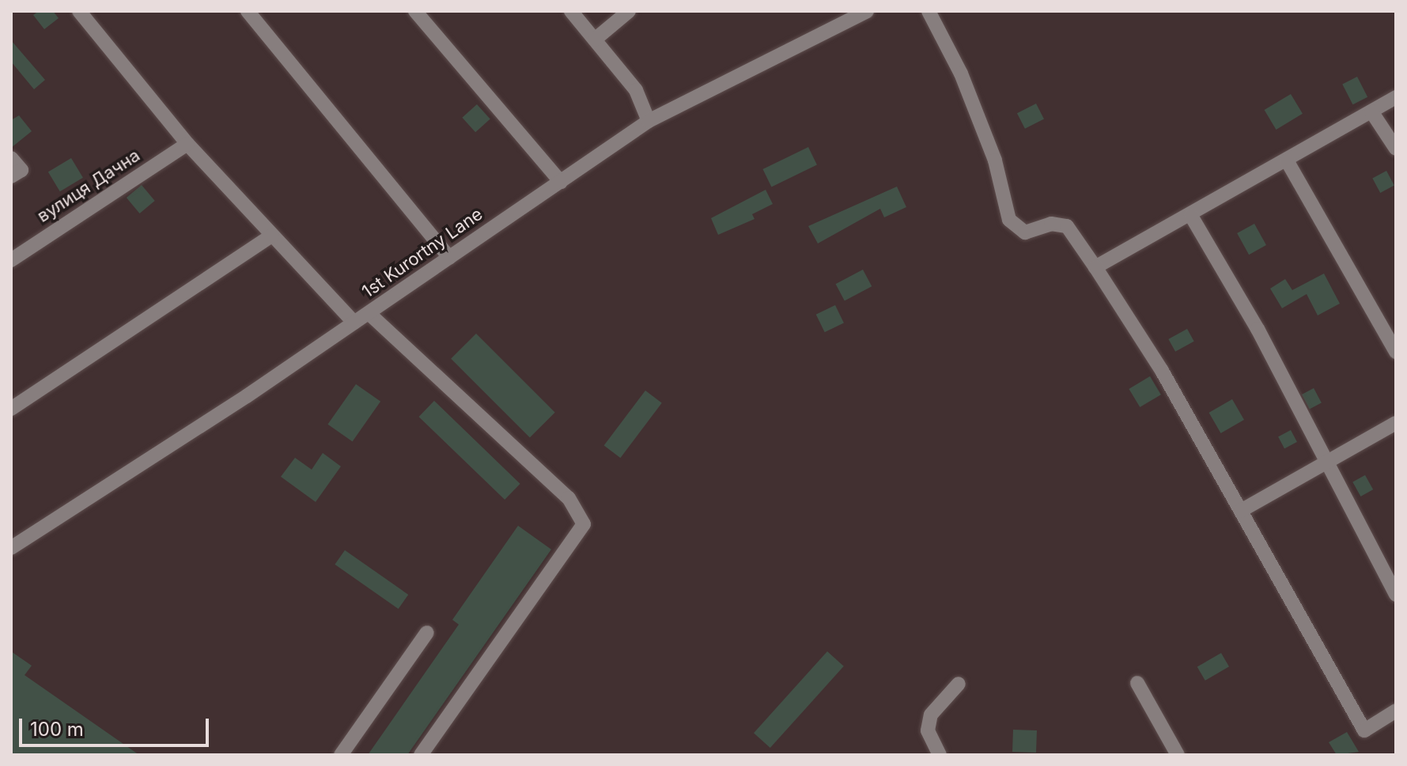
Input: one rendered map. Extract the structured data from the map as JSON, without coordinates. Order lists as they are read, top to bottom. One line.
{"streets":{"street":["вулиця Дачна","1st Kurortny Lane"]},"scale_bar":"100 m"}
